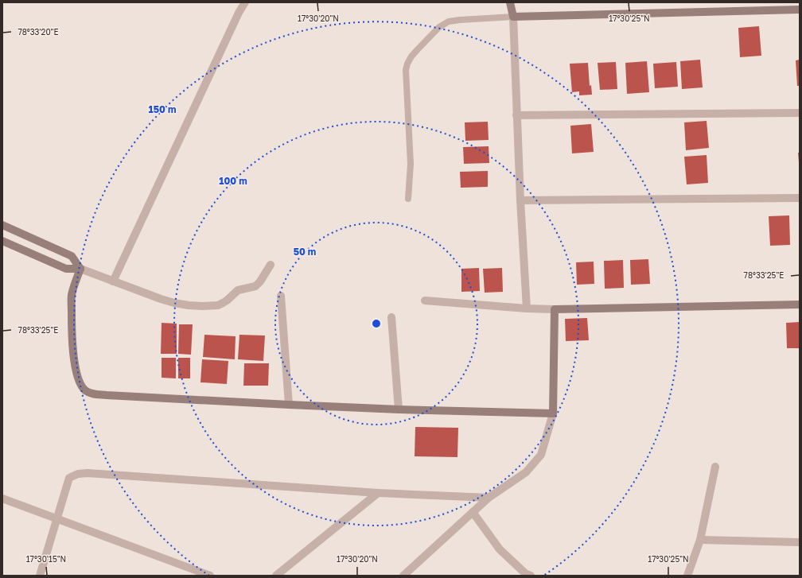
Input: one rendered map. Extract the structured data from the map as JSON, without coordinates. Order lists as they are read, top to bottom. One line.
{"coordinates":["17°30'20\"N","17°30'25\"N","78°33'20\"E","78°33'25\"E","17°30'15\"N"],"rings":["150 m","100 m","50 m"]}
